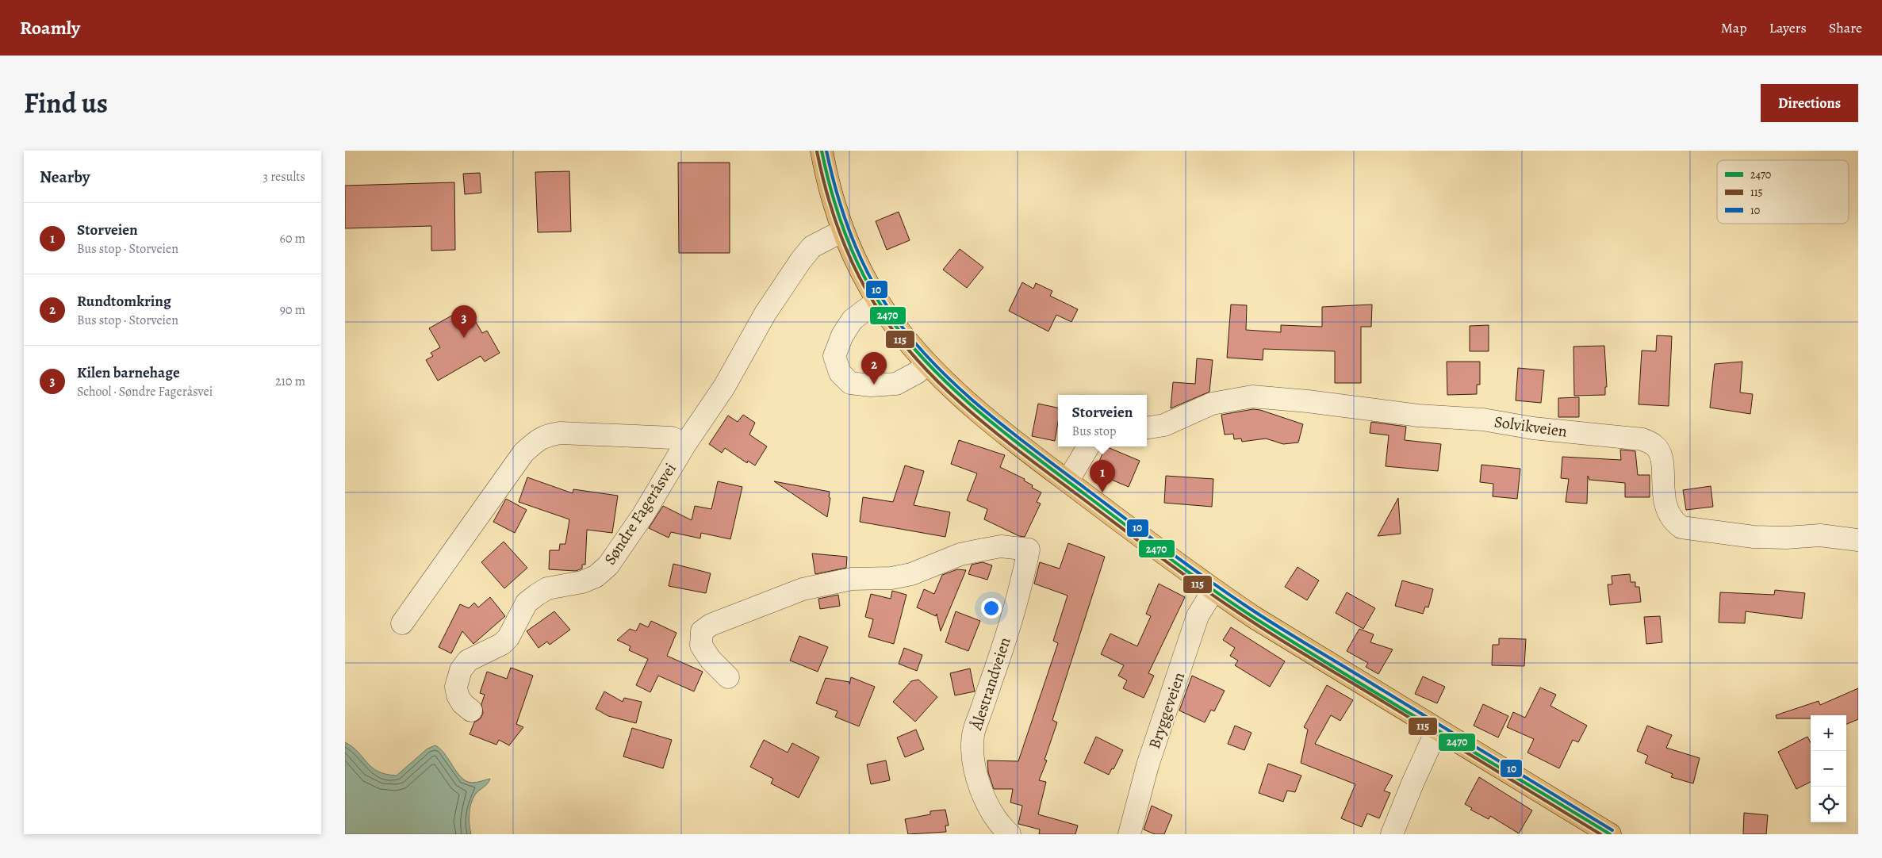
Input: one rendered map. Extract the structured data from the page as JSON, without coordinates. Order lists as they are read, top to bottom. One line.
{"streets":{"street":["Solvikveien","Søndre Fageråsvei","Ålestrandveien","Bryggeveien"]},"lines":["transit line 2470","transit line 10","transit line 115"],"legend":["2470","115","10"],"page":{"header":"Roamly","nav":["Map","Layers","Share"],"title":"Find us","buttons":"Directions","heading":["Nearby","3 results"],"list":[{"mark":"1","name":"Storveien","note":"Bus stop · Storveien","value":"60 m"},{"mark":"2","name":"Rundtomkring","note":"Bus stop · Storveien","value":"90 m"},{"mark":"3","name":"Kilen barnehage","note":"School · Søndre Fageråsvei","value":"210 m"}],"pins":["3","2","1"],"popup":["Storveien","Bus stop"],"map_buttons":["+","−"]}}
